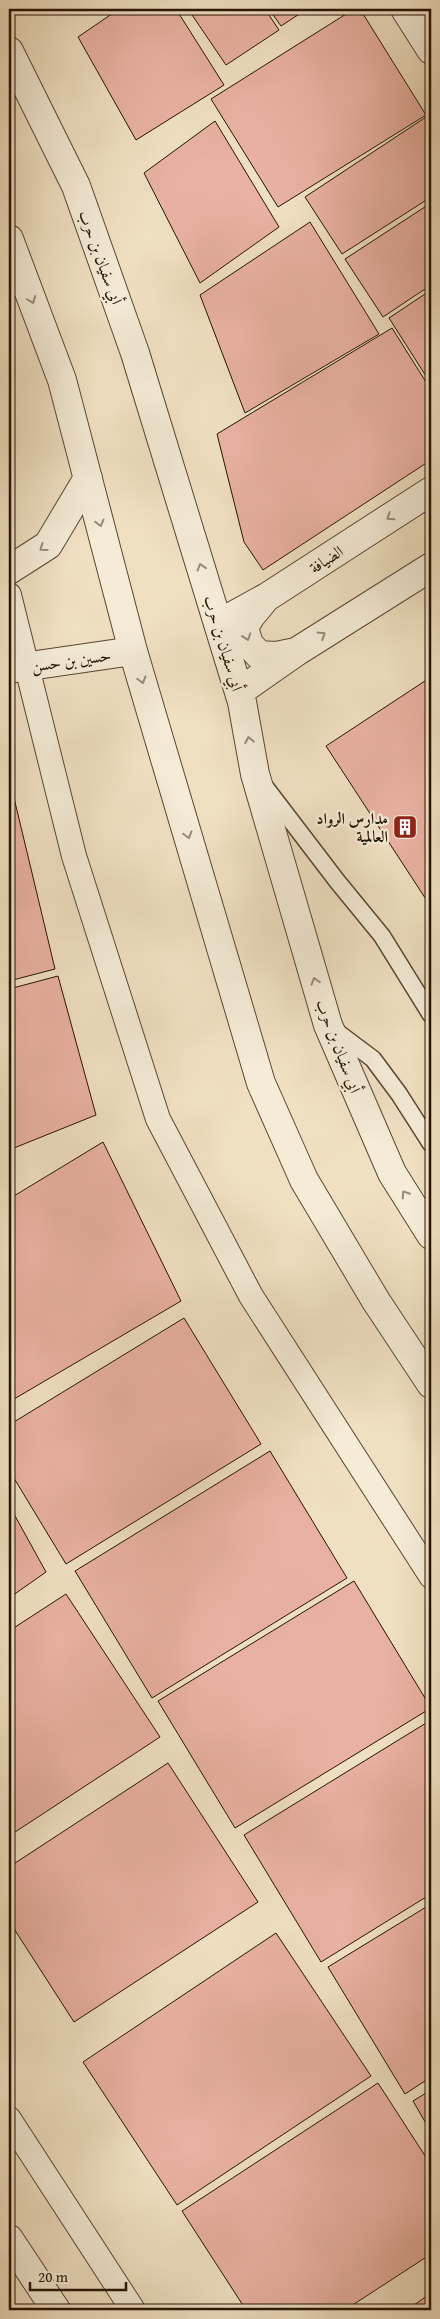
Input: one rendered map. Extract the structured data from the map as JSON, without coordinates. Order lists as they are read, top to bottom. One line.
{"streets":{"street":["أبي سفيان بن حرب","الضيافة","حسين بن حسن"]},"crossings":[["أبي سفيان بن حرب","الضيافة"]],"places":{"building":["مدارس الرواد العالمية"]},"scale_bar":"20 m"}
